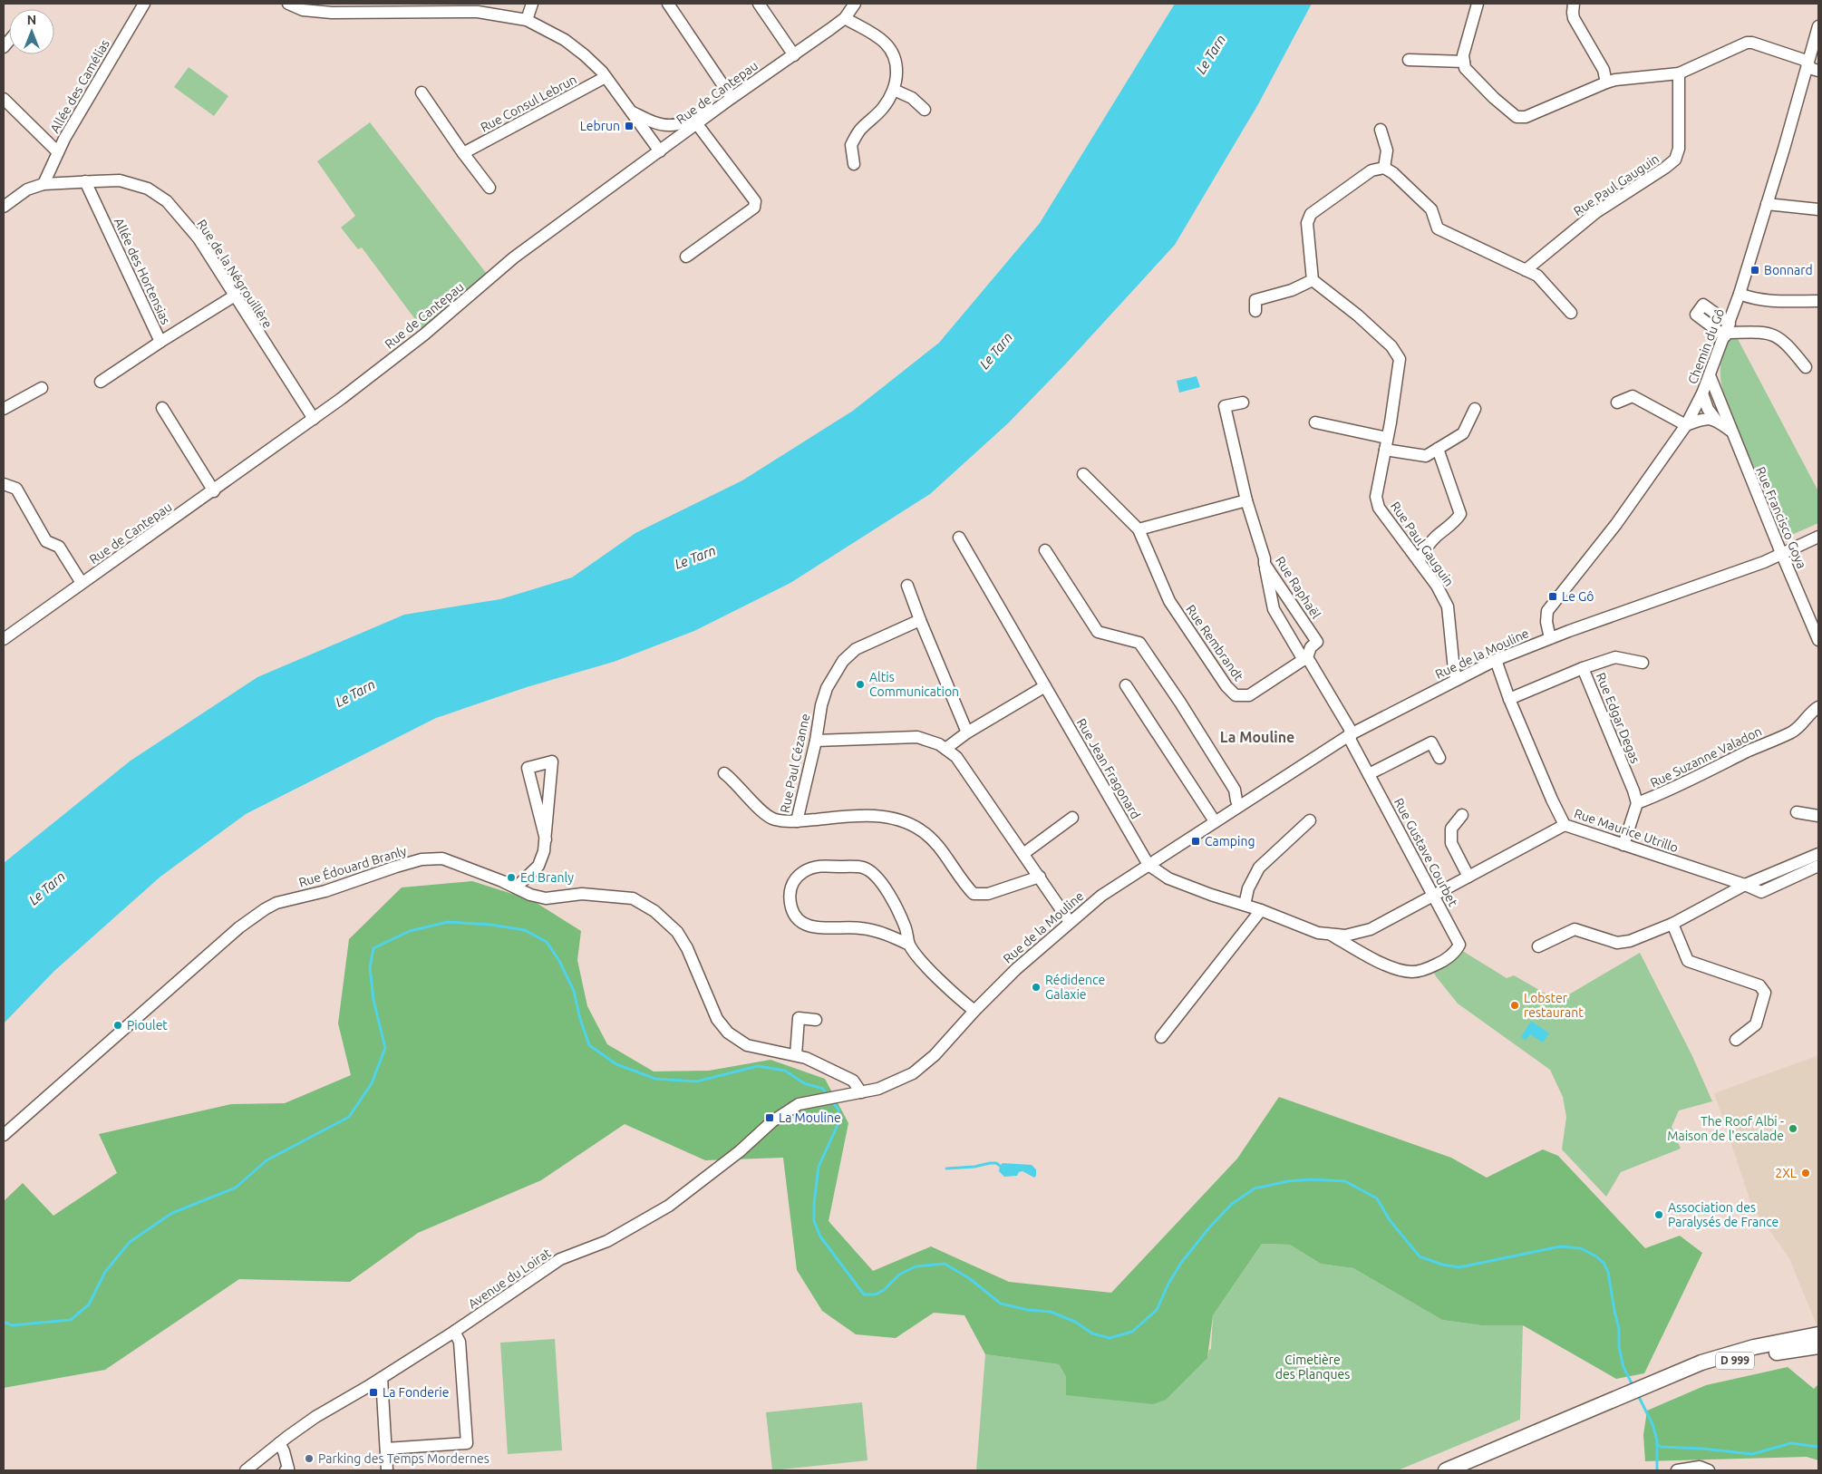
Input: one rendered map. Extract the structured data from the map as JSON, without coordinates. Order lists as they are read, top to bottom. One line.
{"streets":{"main road":["D 999"],"street":["Allée des Camélias","Rue de Cantepau","Rue Consul Lebrun","Rue Paul Gauguin","Allée des Hortensias","Rue de la Négrouillère","Chemin du Gô","Rue Francisco Goya","Rue Raphaël","Rue Rembrandt","Rue de la Mouline","Rue Edgar Degas","Rue Suzanne Valadon","Rue Paul Cézanne","Rue Jean Fragonard","Rue Maurice Utrillo","Rue Gustave Courbet","Rue Édouard Branly","Avenue du Loirat"]},"crossings":[["Allée des Camélias","Rue de la Négrouillère"],["Rue de Cantepau","Rue de la Négrouillère"],["Rue Paul Gauguin","Rue de la Mouline"],["Allée des Hortensias","Rue de la Négrouillère"],["Chemin du Gô","Rue Francisco Goya"],["Chemin du Gô","Rue de la Mouline"],["Rue Francisco Goya","Rue de la Mouline"],["Rue Raphaël","Rue Rembrandt"],["Rue de la Mouline","Rue Jean Fragonard"],["Rue de la Mouline","Rue Maurice Utrillo"],["Rue de la Mouline","Rue Gustave Courbet"],["Rue de la Mouline","Rue Édouard Branly"],["Rue de la Mouline","Avenue du Loirat"],["Rue Edgar Degas","Rue Suzanne Valadon"]],"districts":["La Mouline"],"water":["Le Tarn"],"parks":["Cimetière des Planques"],"places":{"transit":["Lebrun","Bonnard","Le Gô","Camping","La Mouline","La Fonderie"],"other":["Altis Communication","Ed Branly","Rédidence Galaxie","Lobster restaurant","Pioulet","The Roof Albi - Maison de l'escalade","2XL","Association des Paralysés de France","Parking des Temps Mordernes"]},"north":"top"}
